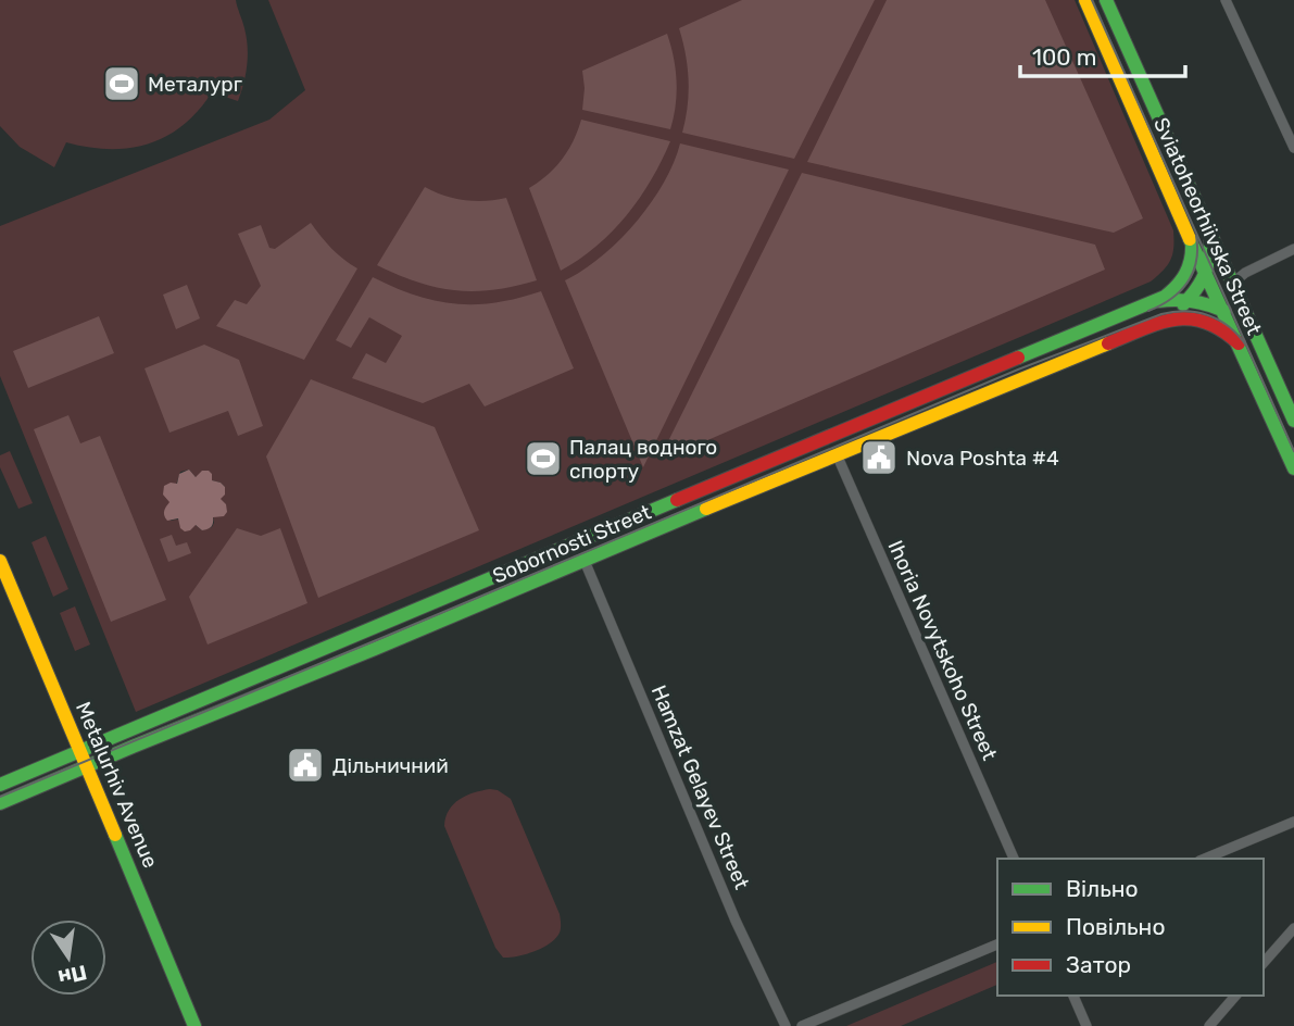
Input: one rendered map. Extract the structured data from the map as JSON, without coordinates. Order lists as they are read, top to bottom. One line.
{"streets":{"main road":["Sviatoheorhiivska Street","Sobornosti Street","Metalurhiv Avenue"],"street":["Ihoria Novytskoho Street","Hamzat Gelayev Street"]},"crossings":[["Sobornosti Street","Ihoria Novytskoho Street"],["Sobornosti Street","Metalurhiv Avenue"],["Sobornosti Street","Hamzat Gelayev Street"]],"places":{"sports":["Металург","Палац водного спорту"],"public building":["Nova Poshta #4","Дільничний"]},"legend":["Вільно","Повільно","Затор"],"scale_bar":"100 m","north":"bottom"}
